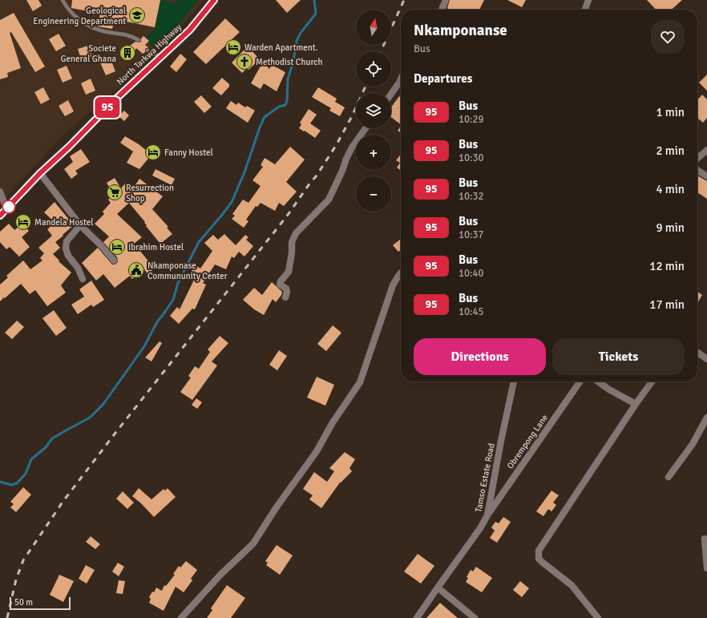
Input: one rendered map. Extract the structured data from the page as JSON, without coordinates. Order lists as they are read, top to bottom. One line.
{"streets":{"main road":["North Tarkwa Highway"],"street":["Obrempong Lane","Tamso Estate Road"]},"crossings":[["Obrempong Lane","Tamso Estate Road"]],"places":{"school or university":["Geological Engineering Department"],"hotel":["Warden Apartment.","Fanny Hostel","Mandela Hostel","Ibrahim Hostel"],"building":["Societe General Ghana"],"church":["Methodist Church"],"supermarket":["Resurrection Shop"],"public building":["Nkamponase Commununity Center"]},"lines":["bus line 95"],"scale_bar":"50 m","north":"top","page":{"on_map":"95","map_buttons":["+","−"],"heading":[["Nkamponanse","Bus"],"Departures"],"list":[{"mark":"95","name":"Bus","note":"10:29","value":"1 min"},{"mark":"95","name":"Bus","note":"10:30","value":"2 min"},{"mark":"95","name":"Bus","note":"10:32","value":"4 min"},{"mark":"95","name":"Bus","note":"10:37","value":"9 min"},{"mark":"95","name":"Bus","note":"10:40","value":"12 min"},{"mark":"95","name":"Bus","note":"10:45","value":"17 min"}],"buttons":["Directions","Tickets"],"scale":"50 m"}}
